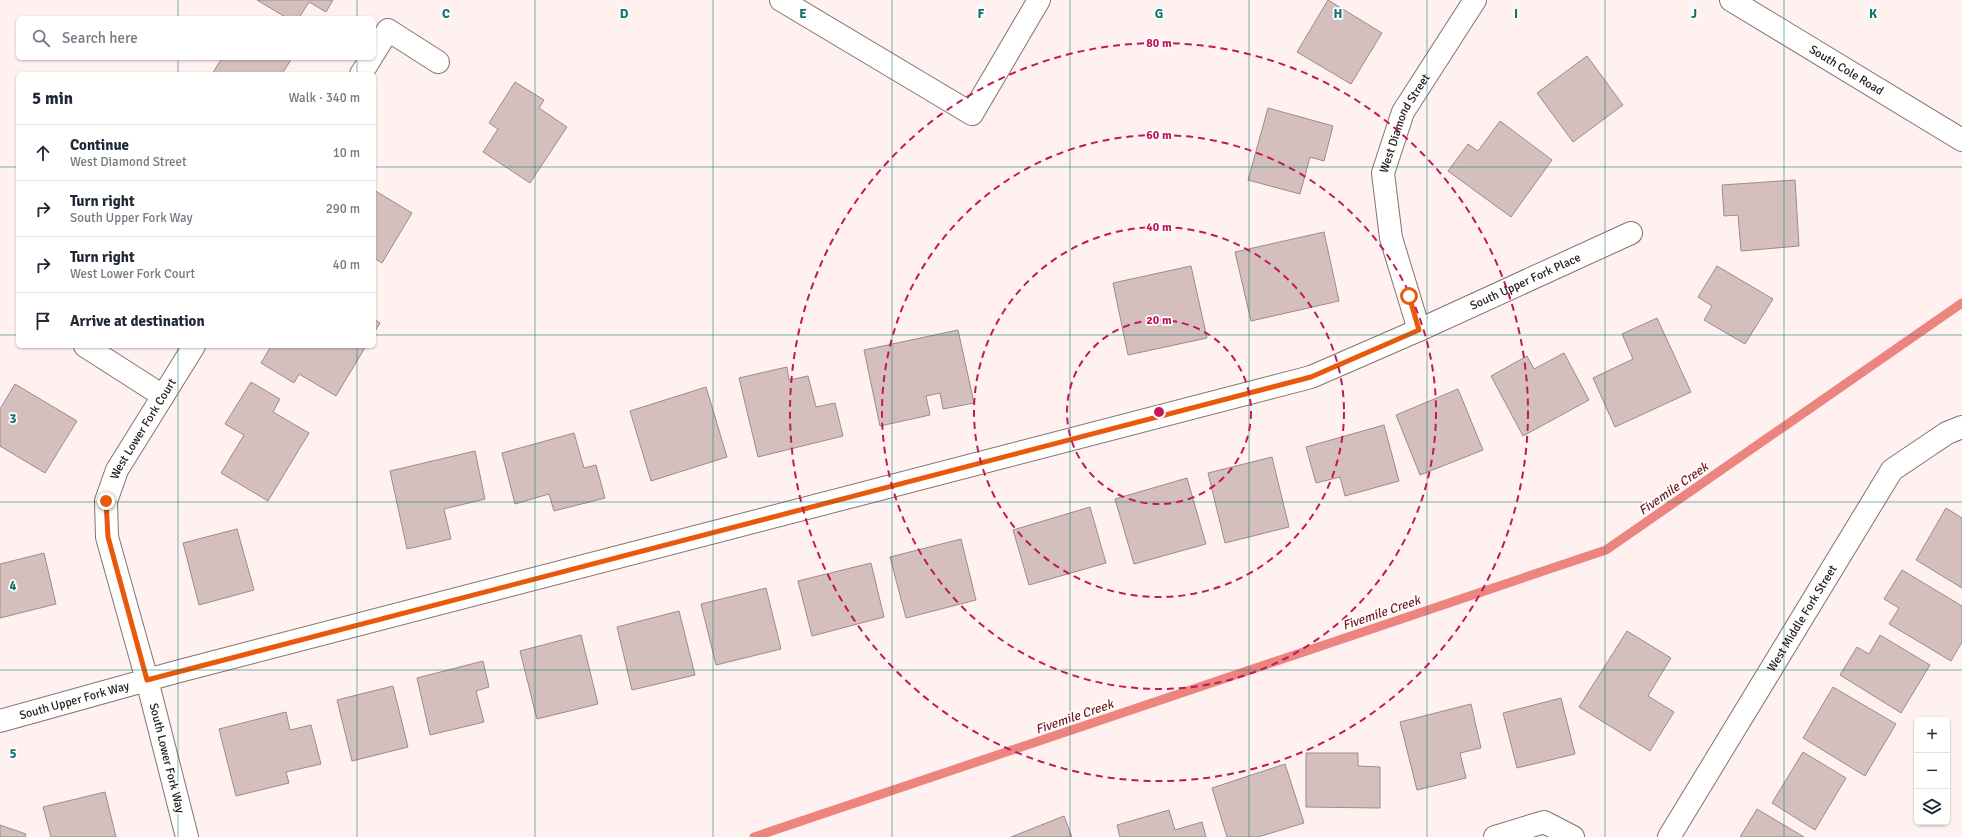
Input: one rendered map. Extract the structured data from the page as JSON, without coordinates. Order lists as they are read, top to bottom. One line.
{"streets":{"street":["South Cole Road","West Diamond Street","South Upper Fork Place","West Lower Fork Court","West Middle Fork Street","South Upper Fork Way","South Lower Fork Way"]},"crossings":[["West Diamond Street","South Upper Fork Place"],["West Diamond Street","South Upper Fork Way"],["South Upper Fork Place","South Upper Fork Way"],["West Lower Fork Court","South Upper Fork Way"],["West Lower Fork Court","South Lower Fork Way"],["South Upper Fork Way","South Lower Fork Way"]],"water":["Fivemile Creek"],"page":{"search":"Search here","heading":["5 min","Walk · 340 m"],"list":[["Continue","West Diamond Street","10 m"],["Turn right","South Upper Fork Way","290 m"],["Turn right","West Lower Fork Court","40 m"],"Arrive at destination"],"map_buttons":["+","−"]},"grid":{"columns":["C","D","E","F","G","H","I","J","K"],"rows":["3","4","5"]},"rings":["80 m","60 m","40 m","20 m"]}
